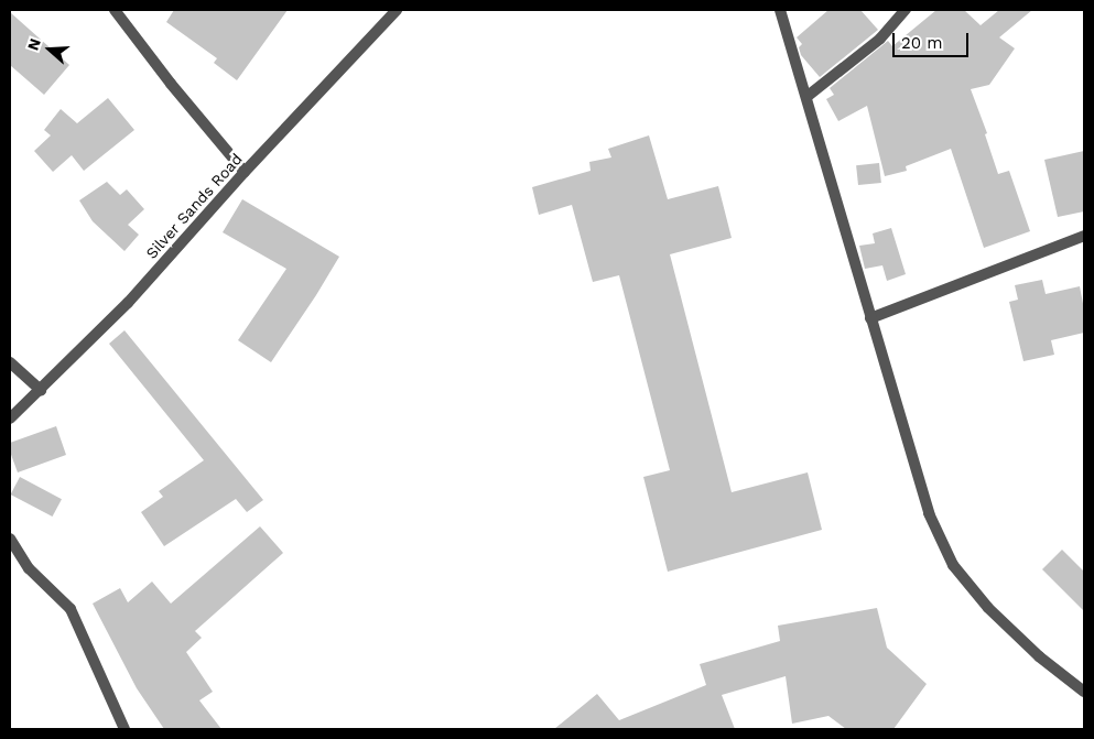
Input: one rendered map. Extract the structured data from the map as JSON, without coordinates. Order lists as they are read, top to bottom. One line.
{"streets":{"street":["Silver Sands Road"]},"scale_bar":"20 m","north":"left"}
